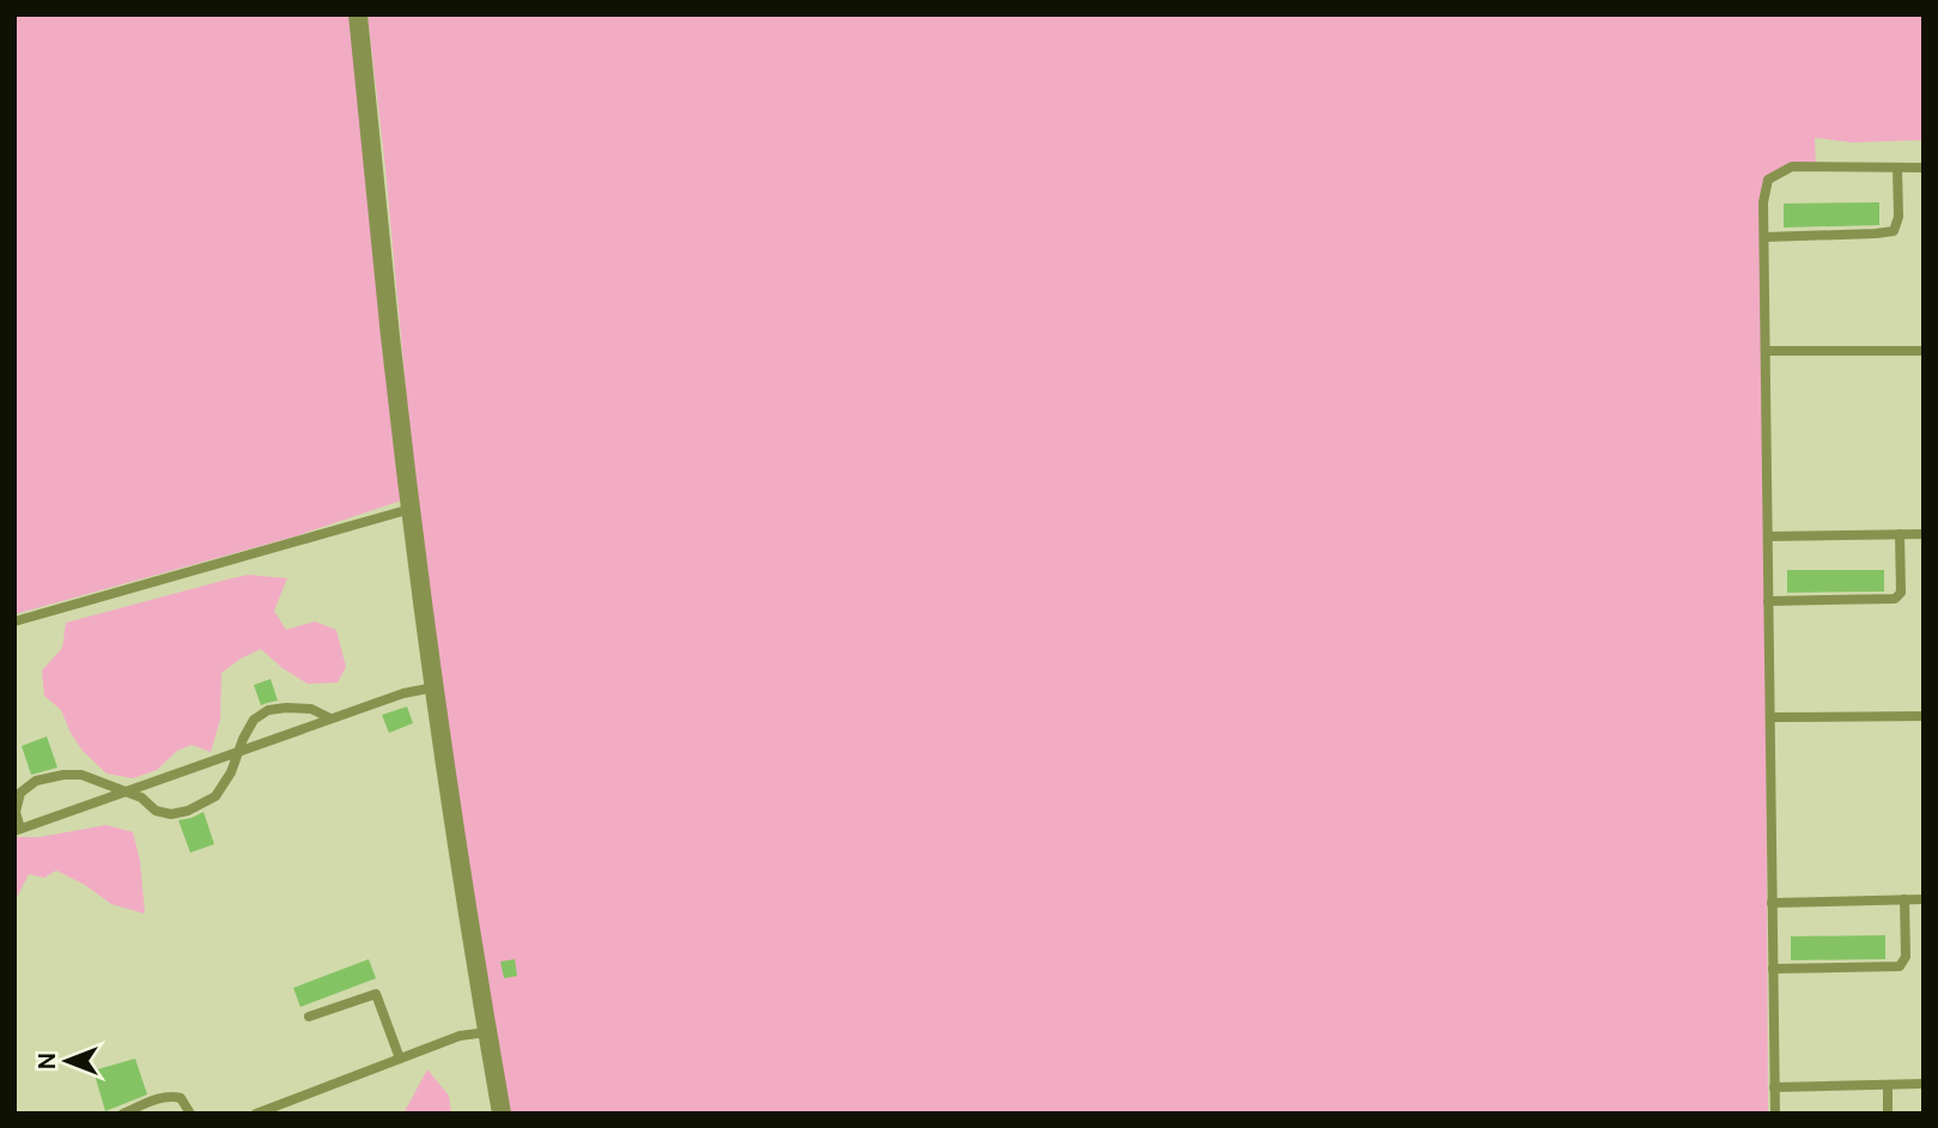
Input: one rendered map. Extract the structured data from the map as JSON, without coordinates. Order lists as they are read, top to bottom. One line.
{"north":"left"}
